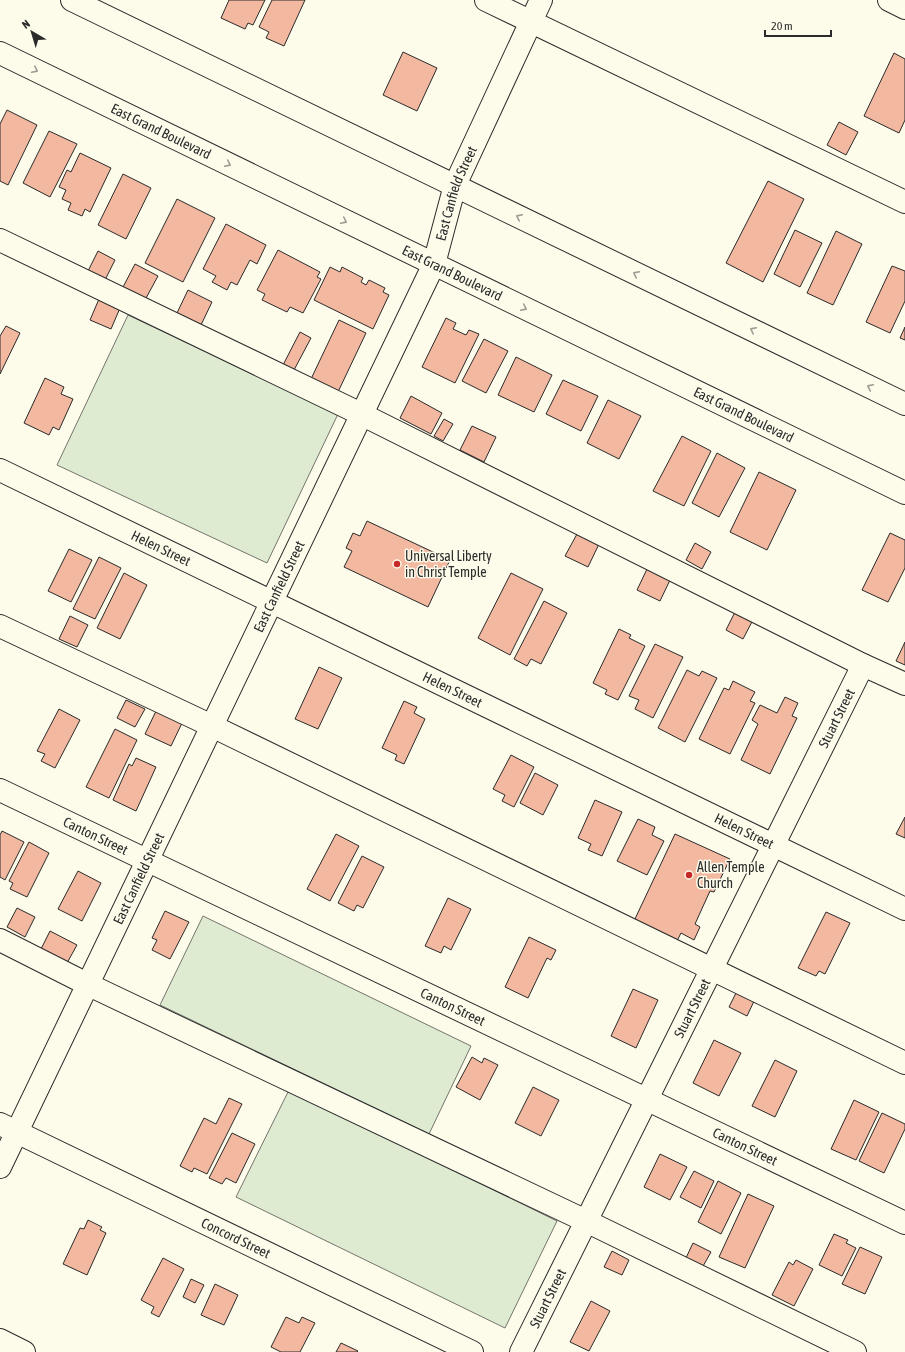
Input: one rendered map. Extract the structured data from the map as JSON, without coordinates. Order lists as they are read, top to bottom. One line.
{"streets":{"street":["East Grand Boulevard","East Canfield Street","Helen Street","Stuart Street","Canton Street","Concord Street"]},"crossings":[["East Grand Boulevard","East Canfield Street"],["East Canfield Street","Helen Street"],["East Canfield Street","Canton Street"],["East Canfield Street","Concord Street"],["Helen Street","Stuart Street"],["Stuart Street","Canton Street"]],"places":["Universal Liberty in Christ Temple","Allen Temple Church"],"scale_bar":"20 m","north":"top left"}
